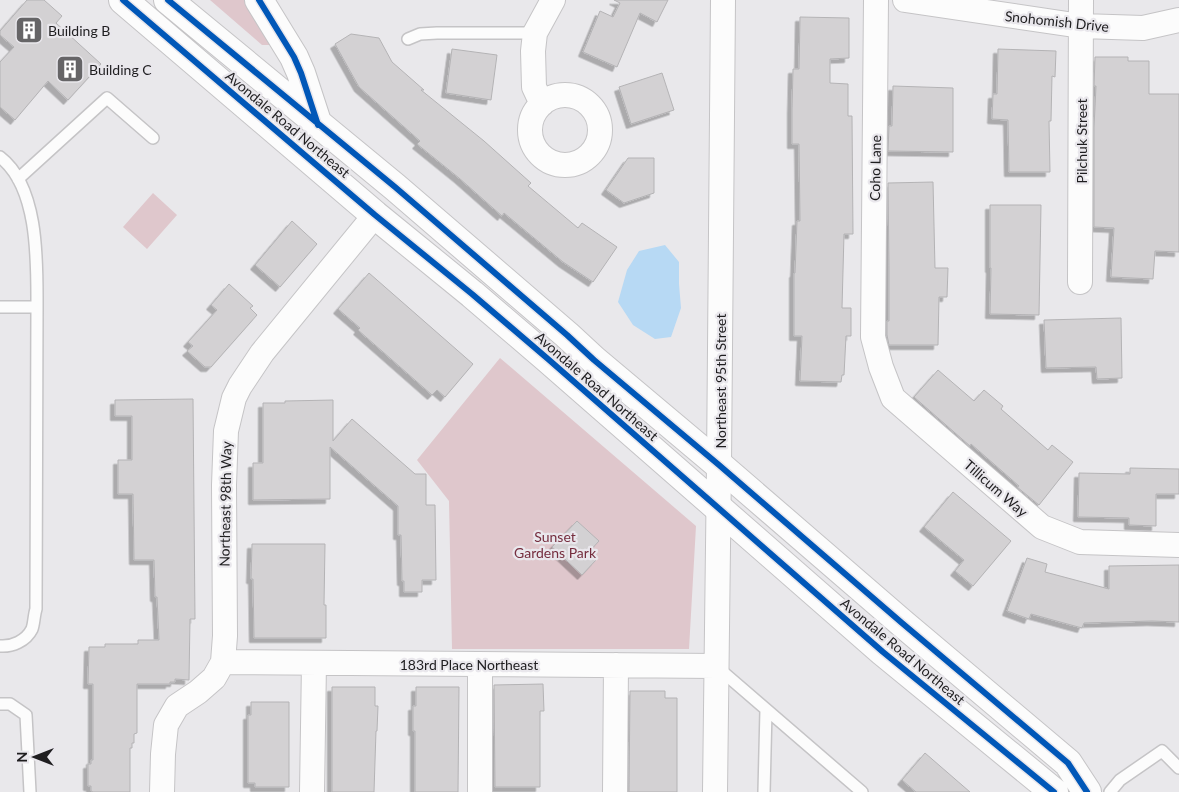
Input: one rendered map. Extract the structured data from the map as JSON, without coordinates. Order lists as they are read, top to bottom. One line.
{"streets":{"main road":["Avondale Road Northeast"],"street":["Snohomish Drive","Pilchuk Street","Coho Lane","Northeast 95th Street","Tillicum Way","Northeast 98th Way","183rd Place Northeast"]},"crossings":[["Snohomish Drive","Pilchuk Street"],["Avondale Road Northeast","Northeast 95th Street"],["Avondale Road Northeast","Northeast 98th Way"],["Coho Lane","Tillicum Way"],["Northeast 95th Street","183rd Place Northeast"],["Northeast 98th Way","183rd Place Northeast"]],"parks":["Sunset Gardens Park"],"places":{"building":["Building B","Building C"]},"north":"left"}
